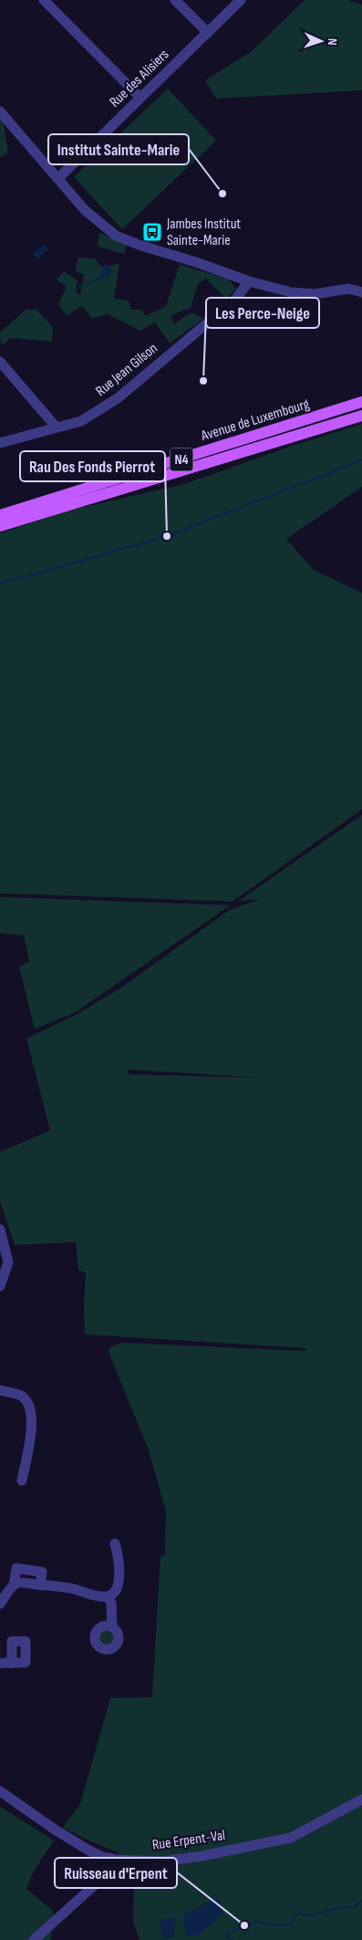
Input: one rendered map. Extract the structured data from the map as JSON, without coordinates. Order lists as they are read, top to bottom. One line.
{"streets":{"main road":["Avenue de Luxembourg","N4"],"street":["Rue des Alisiers","Rue Jean Gilson","Rue Erpent-Val"]},"places":{"other":["Institut Sainte-Marie","Les Perce-Neige","Rau Des Fonds Pierrot","Ruisseau d'Erpent"],"bus stop":["Jambes Institut Sainte-Marie"]},"north":"right"}
